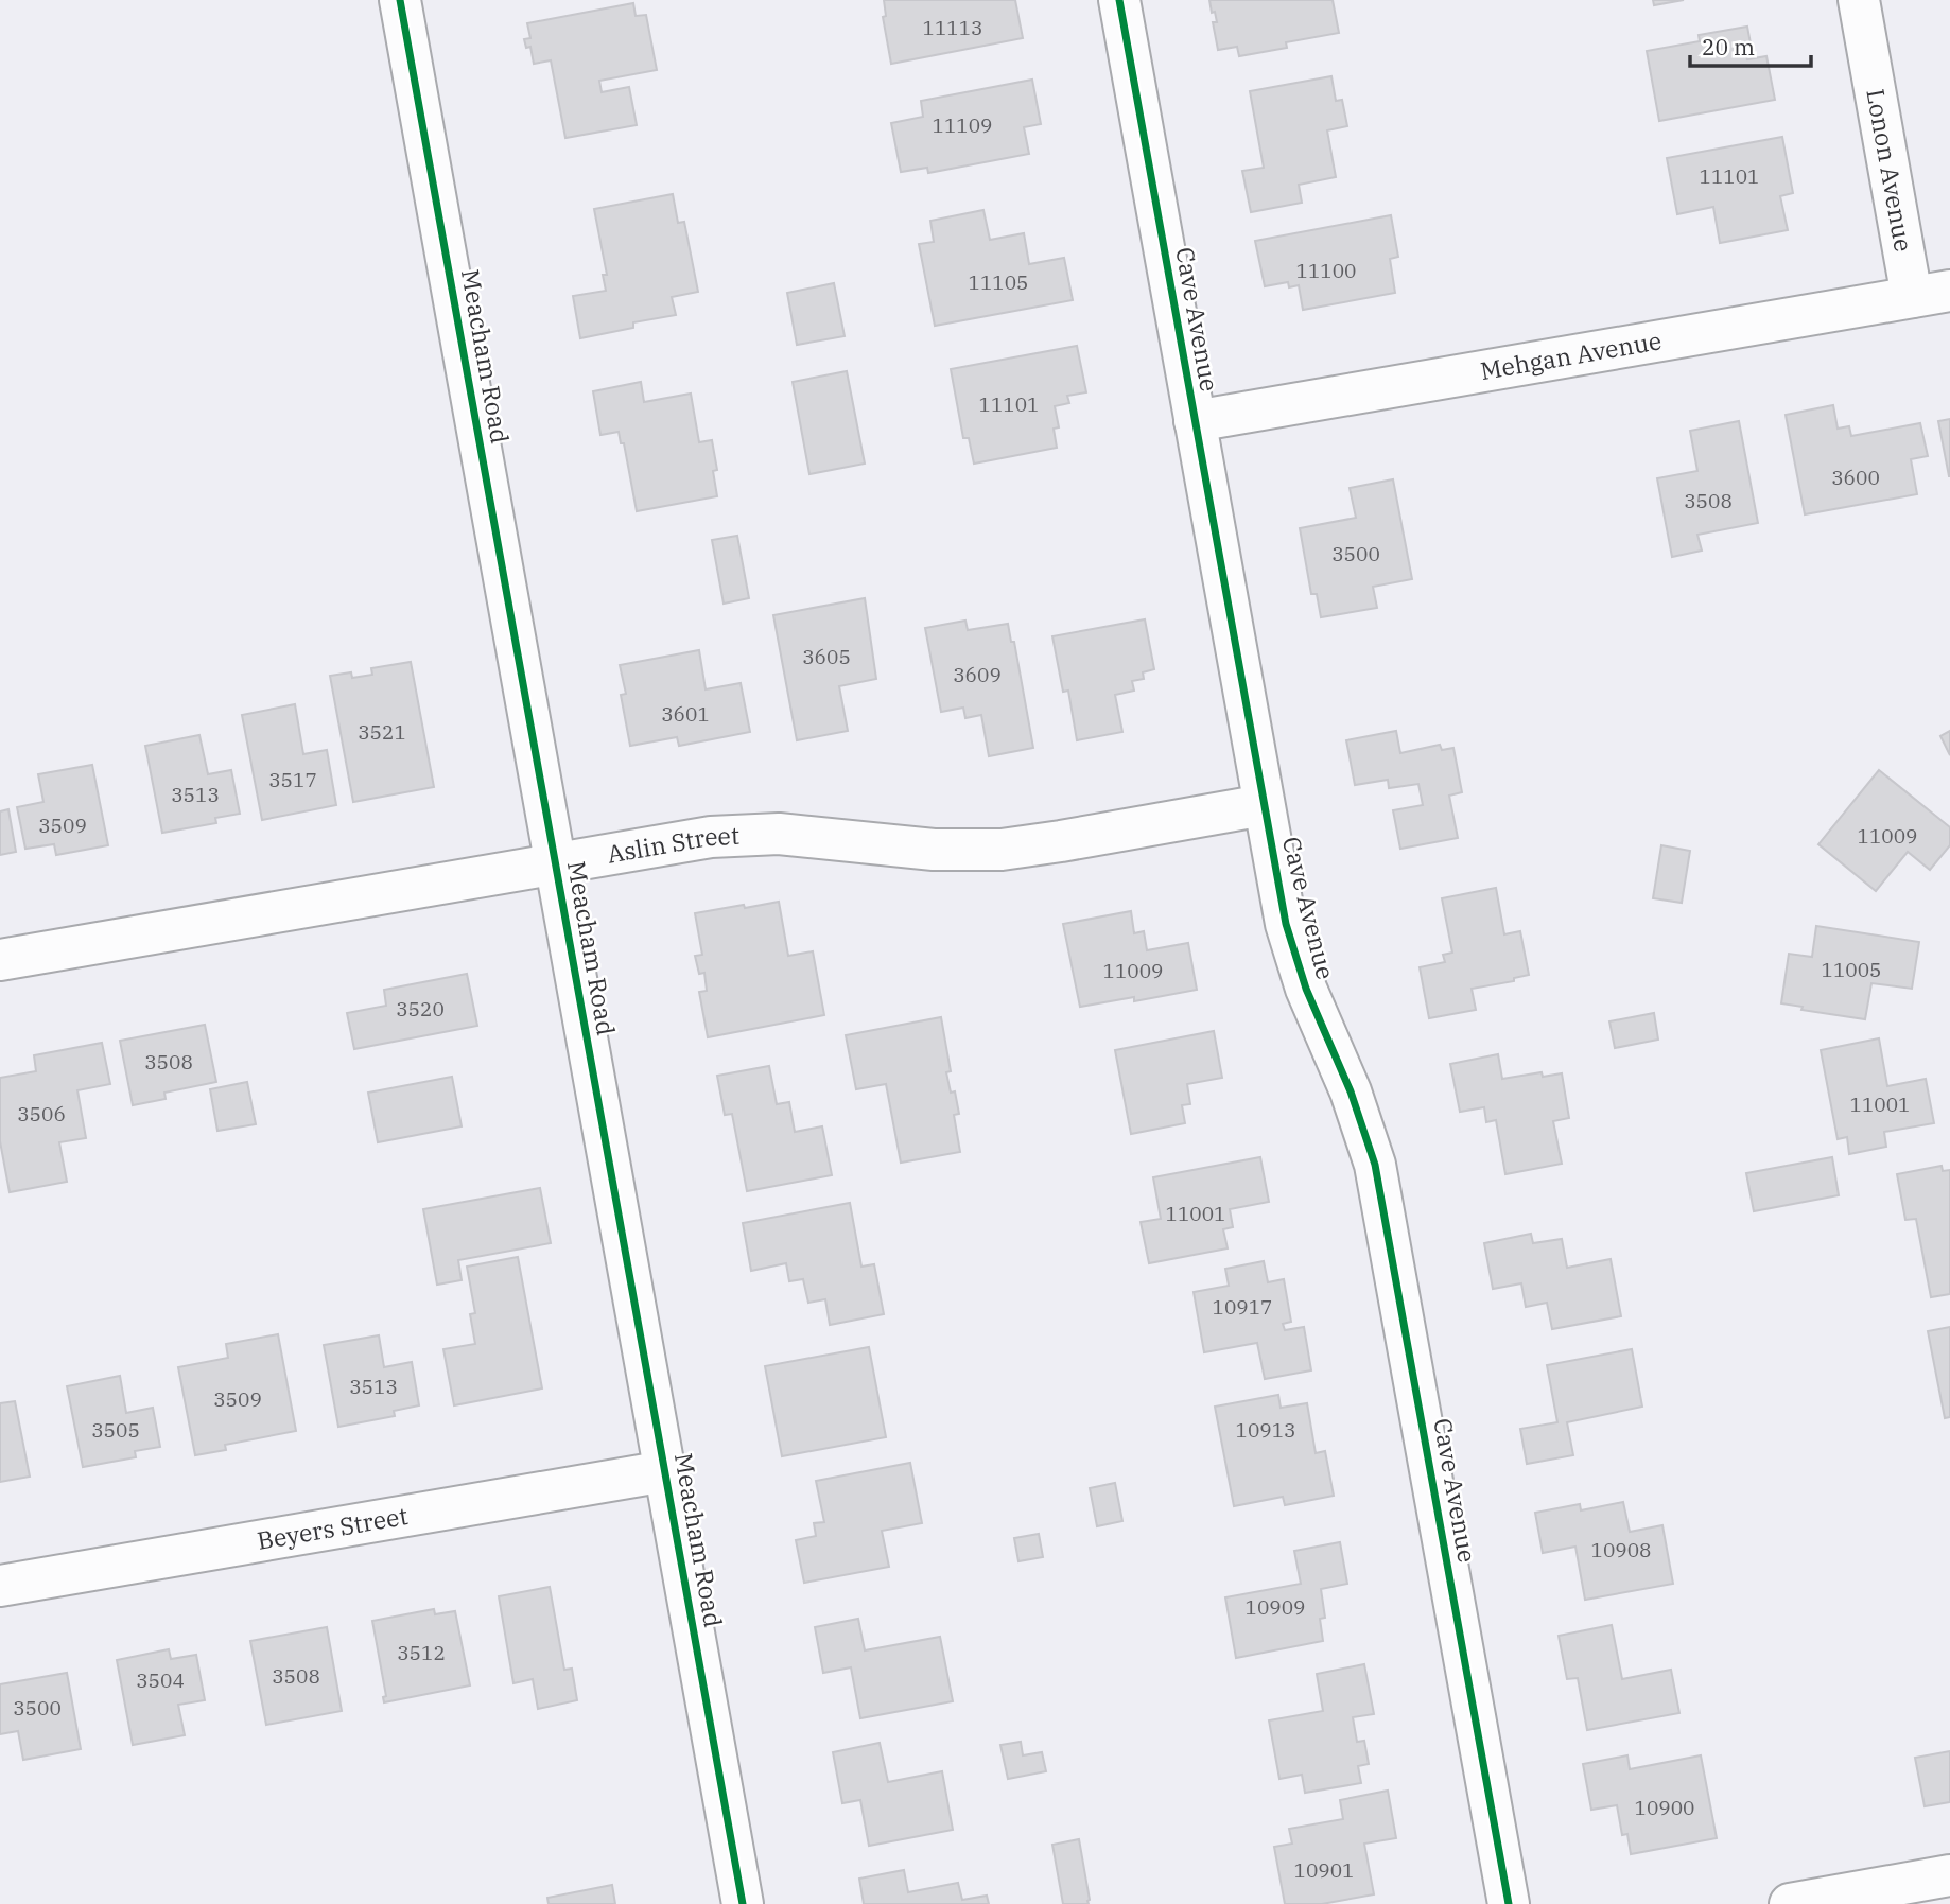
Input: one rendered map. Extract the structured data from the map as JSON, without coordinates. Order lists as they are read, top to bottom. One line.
{"streets":{"street":["Lonon Avenue","Cave Avenue","Mehgan Avenue","Meacham Road","Aslin Street","Beyers Street"]},"crossings":[["Lonon Avenue","Mehgan Avenue"],["Cave Avenue","Mehgan Avenue"],["Cave Avenue","Aslin Street"],["Meacham Road","Aslin Street"],["Meacham Road","Beyers Street"]],"house_numbers":["11113","11109","11101","11100","11105","11101","3600","3508","3500","3605","3609","3601","3521","3517","3513","3509","11009","11005","11009","3520","3508","11001","3506","11001","10917","3513","3509","3505","10913","10908","10909","3512","3508","3504","3500","10900","10901"],"scale_bar":"20 m"}
